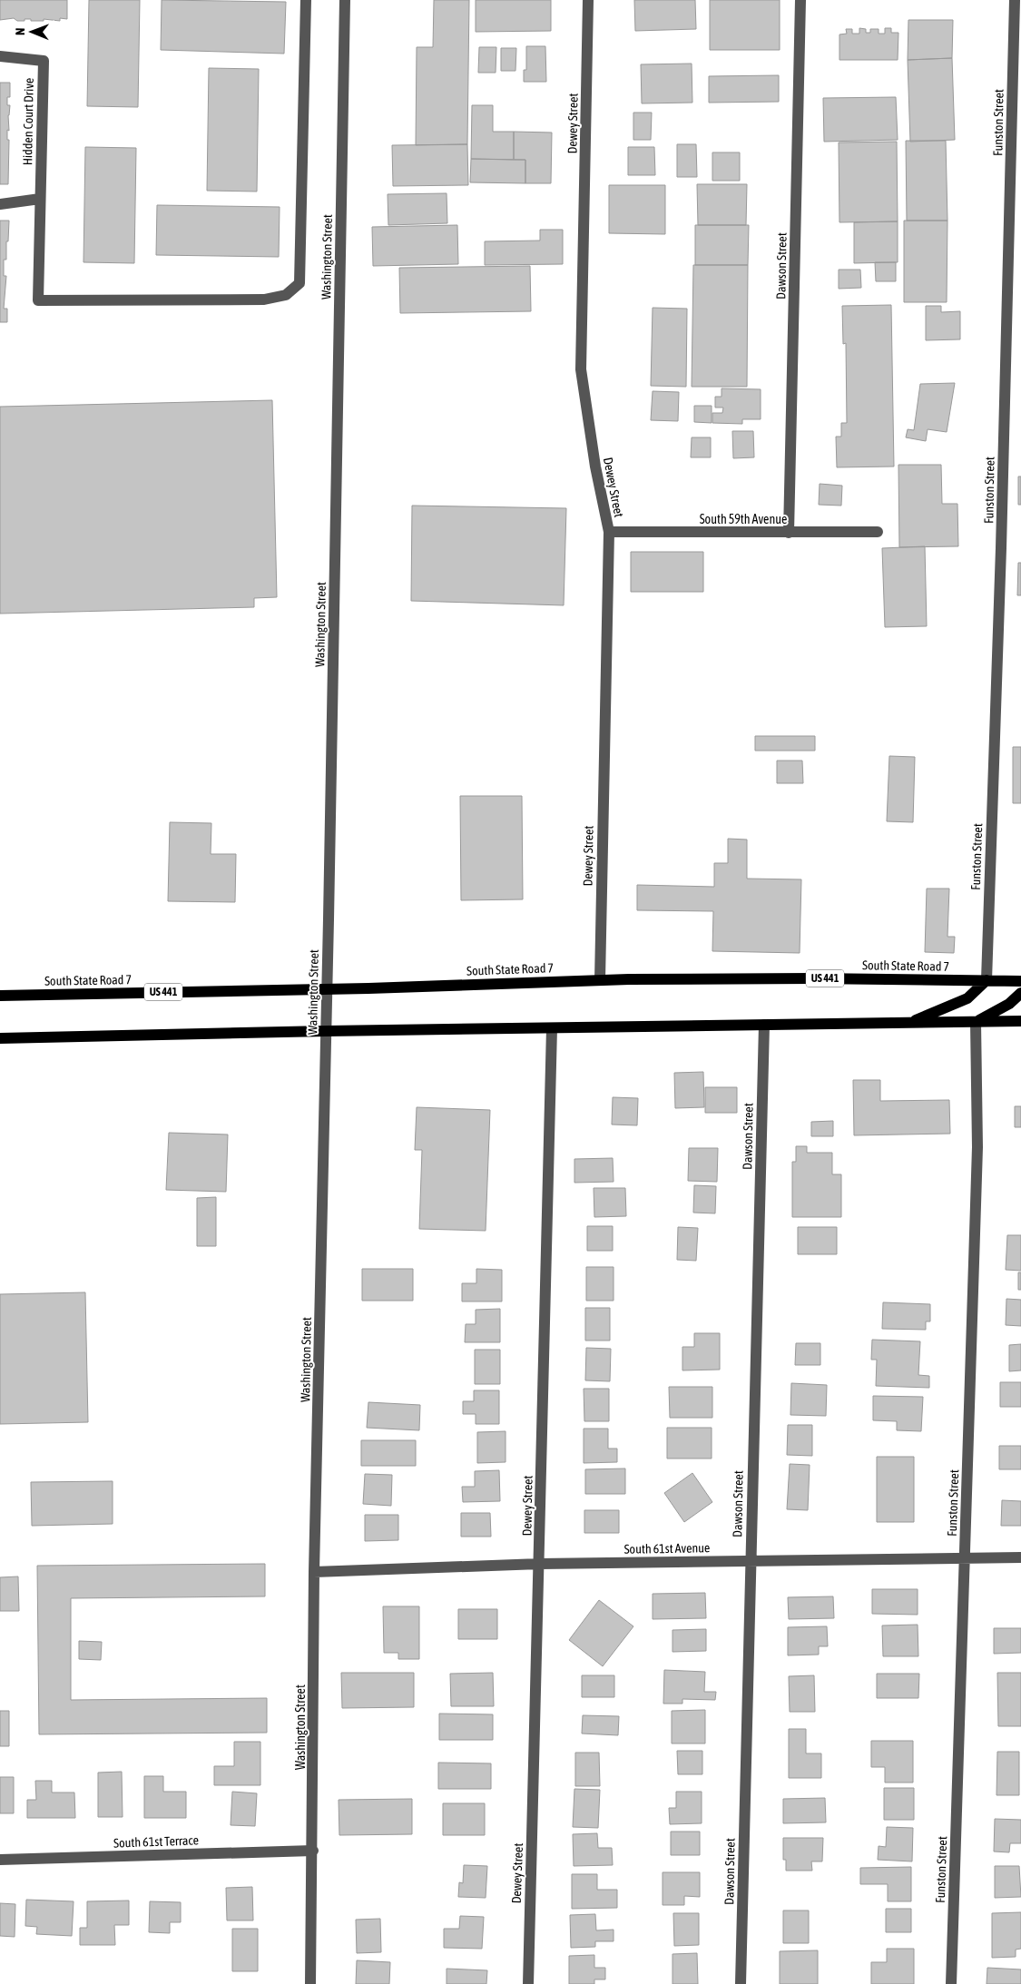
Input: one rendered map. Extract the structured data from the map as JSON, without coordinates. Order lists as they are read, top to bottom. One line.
{"streets":{"main road":["South State Road 7","US 441"],"street":["Hidden Court Drive","Funston Street","Dewey Street","Washington Street","Dawson Street","South 59th Avenue","South 61st Avenue","South 61st Terrace"]},"crossings":[["Funston Street","South State Road 7"],["Funston Street","South 61st Avenue"],["Dewey Street","South 59th Avenue"],["Dewey Street","South State Road 7"],["Dewey Street","South 61st Avenue"],["Washington Street","South State Road 7"],["Washington Street","South 61st Avenue"],["Washington Street","South 61st Terrace"],["Dawson Street","South 59th Avenue"],["Dawson Street","South 61st Avenue"]],"north":"left"}
